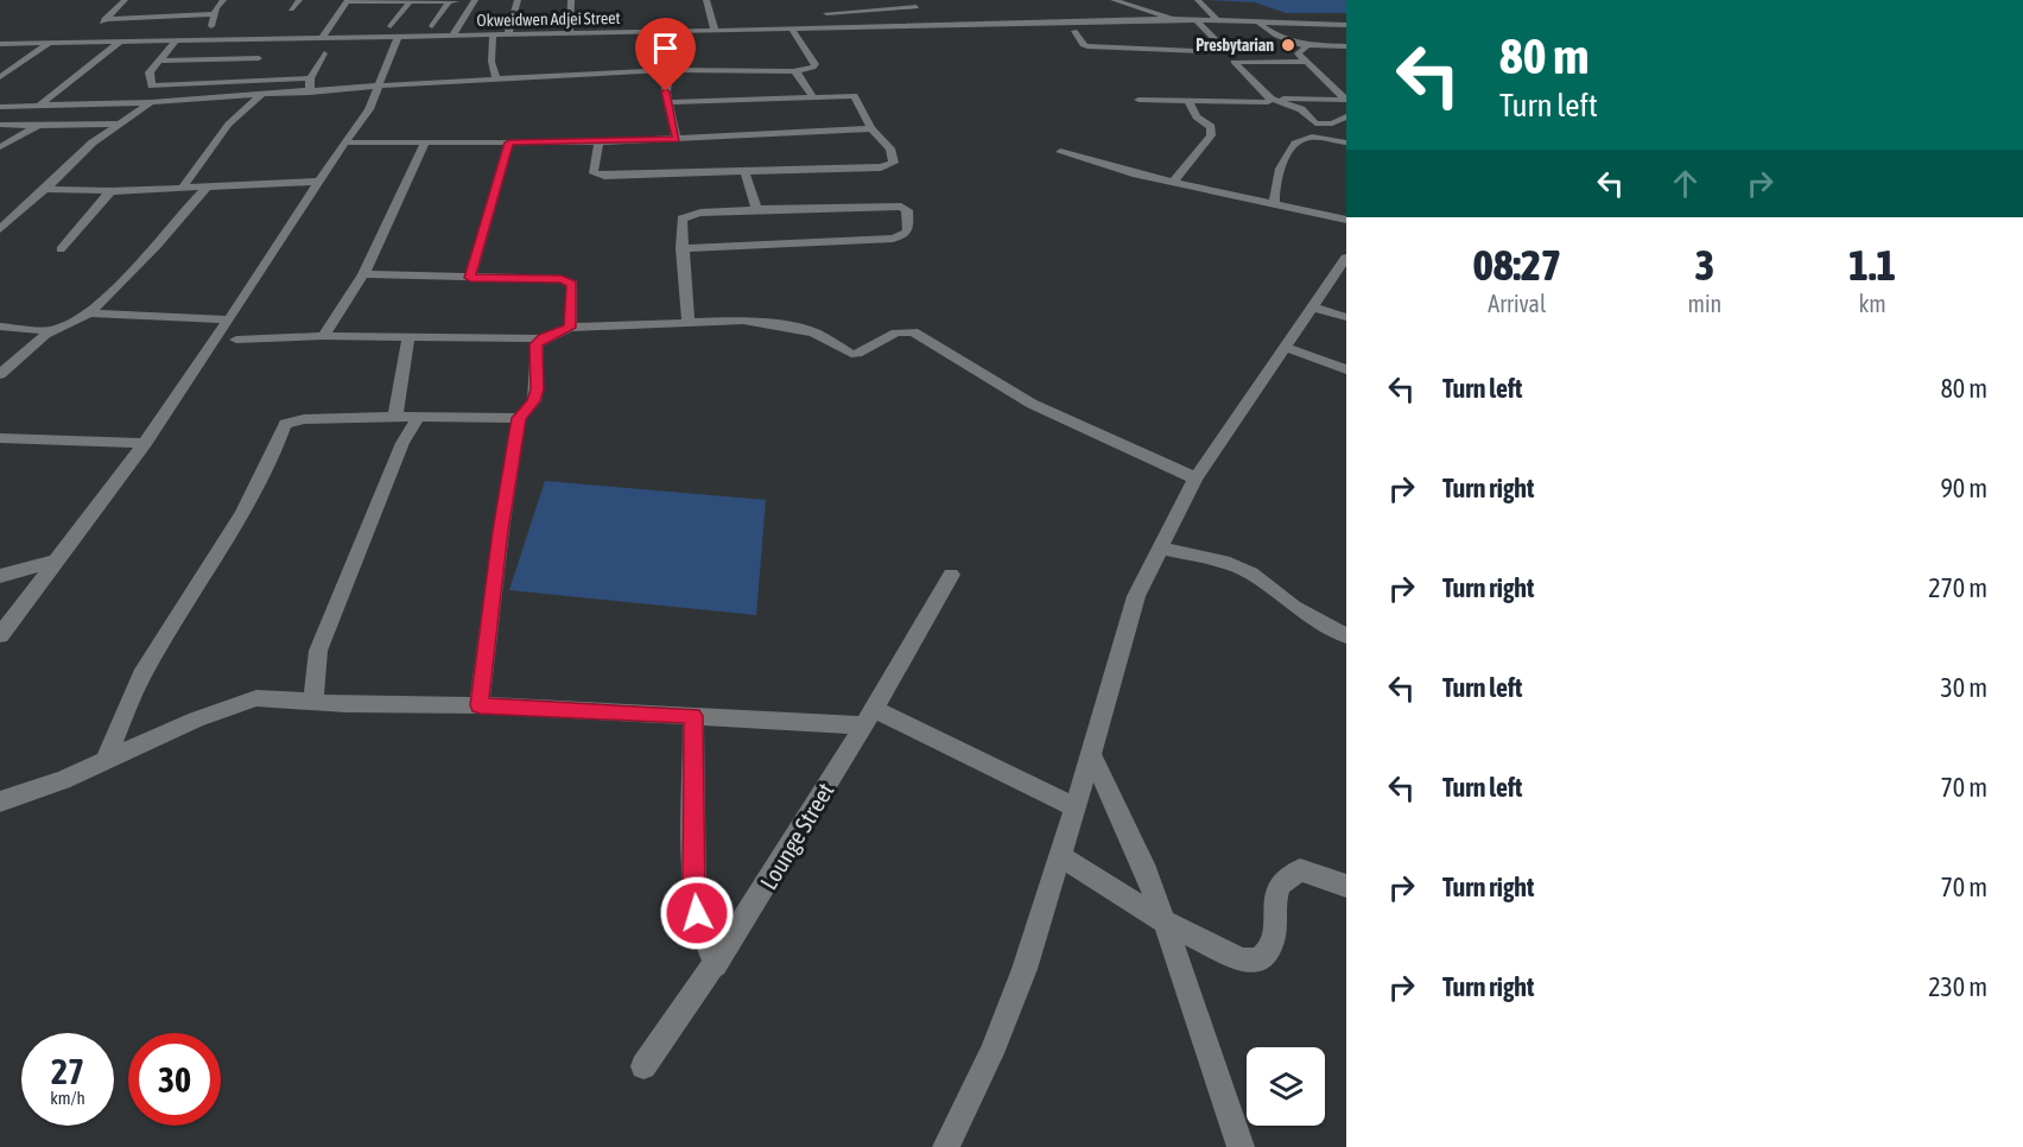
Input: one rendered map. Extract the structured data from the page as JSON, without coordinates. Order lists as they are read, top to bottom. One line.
{"streets":{"street":["Okweidwen Adjei Street","Lounge Street"]},"places":["Presbytarian"],"page":{"turn":["80 m","Turn left"],"eta":["08:27","Arrival","3","min","1.1","km"],"list":[{"name":"Turn left","value":"80 m"},{"name":"Turn right","value":"90 m"},{"name":"Turn right","value":"270 m"},{"name":"Turn left","value":"30 m"},{"name":"Turn left","value":"70 m"},{"name":"Turn right","value":"70 m"},{"name":"Turn right","value":"230 m"}],"speed":"27 km/h","limit":"30"}}
